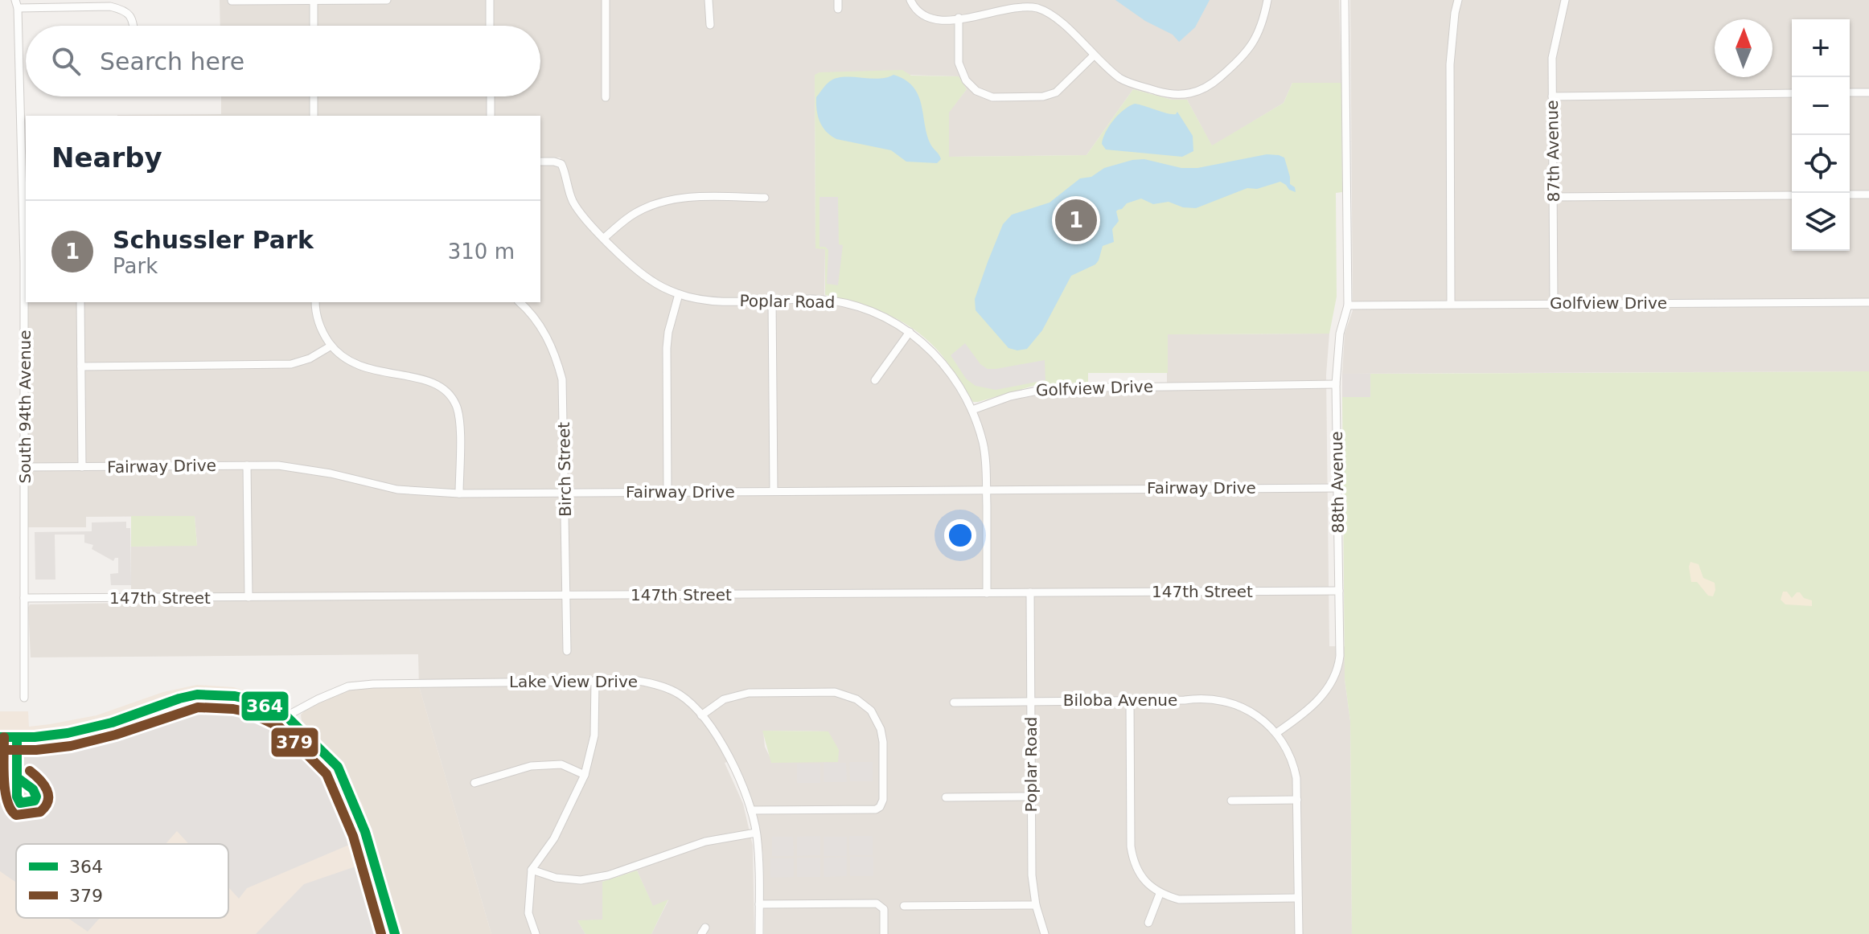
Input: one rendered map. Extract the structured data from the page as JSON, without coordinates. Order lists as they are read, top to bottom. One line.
{"streets":{"street":["87th Avenue","Poplar Road","Golfview Drive","South 94th Avenue","Fairway Drive","Birch Street","88th Avenue","147th Street","Lake View Drive","Biloba Avenue"]},"crossings":[["87th Avenue","Golfview Drive"],["Poplar Road","Golfview Drive"],["Poplar Road","Fairway Drive"],["Poplar Road","147th Street"],["Poplar Road","Biloba Avenue"],["Golfview Drive","88th Avenue"],["South 94th Avenue","Fairway Drive"],["South 94th Avenue","147th Street"],["Fairway Drive","Birch Street"],["Fairway Drive","88th Avenue"],["Birch Street","147th Street"],["88th Avenue","147th Street"],["88th Avenue","Biloba Avenue"]],"lines":["transit line 364","transit line 379"],"legend":["364","379"],"north":"top","page":{"map_buttons":["+","−"],"search":"Search here","heading":"Nearby","pins":"1","list":[{"mark":"1","name":"Schussler Park","note":"Park","value":"310 m"}]}}
